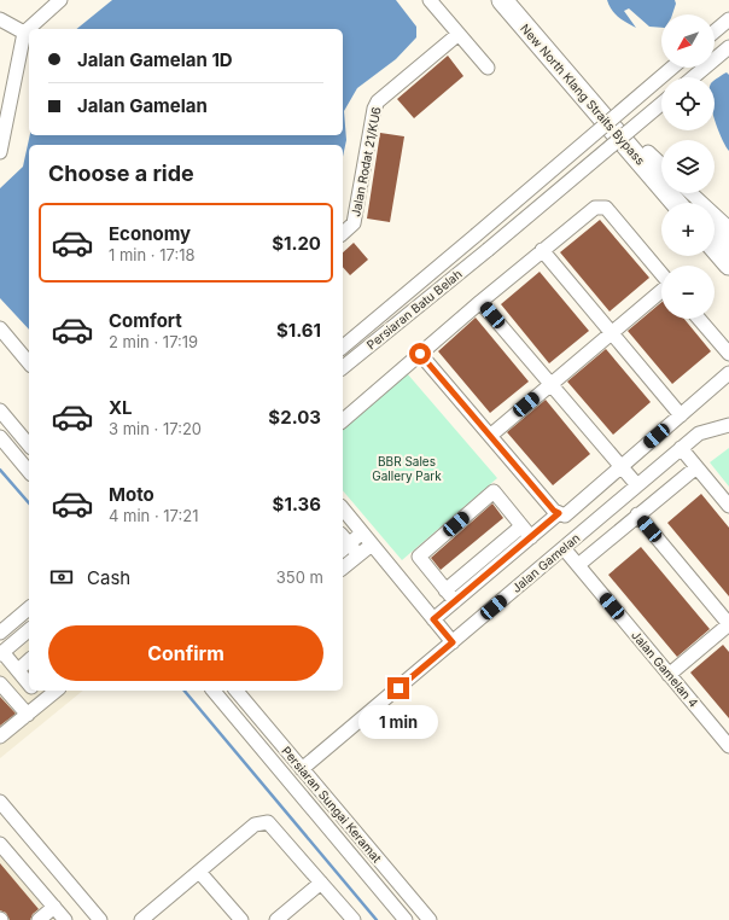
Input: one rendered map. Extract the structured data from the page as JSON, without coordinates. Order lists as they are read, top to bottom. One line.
{"streets":{"highway":["New North Klang Straits Bypass"],"street":["Jalan Rodat 21/KU6","Persiaran Batu Belah","Jalan Gamelan","Jalan Gamelan 4","Persiaran Sungai Keramat"]},"crossings":[["Jalan Gamelan","Jalan Gamelan 4"],["Jalan Gamelan","Persiaran Sungai Keramat"]],"parks":["BBR Sales Gallery Park"],"north":"bottom left","page":{"map_buttons":["+","−"],"banner":["Jalan Gamelan 1D","Jalan Gamelan"],"heading":"Choose a ride","list":[{"name":"Economy","note":"1 min · 17:18","value":"$1.20"},{"name":"Comfort","note":"2 min · 17:19","value":"$1.61"},{"name":"XL","note":"3 min · 17:20","value":"$2.03"},{"name":"Moto","note":"4 min · 17:21","value":"$1.36"}],"pay":["Cash","350 m"],"buttons":"Confirm","bubble":"1 min"}}
